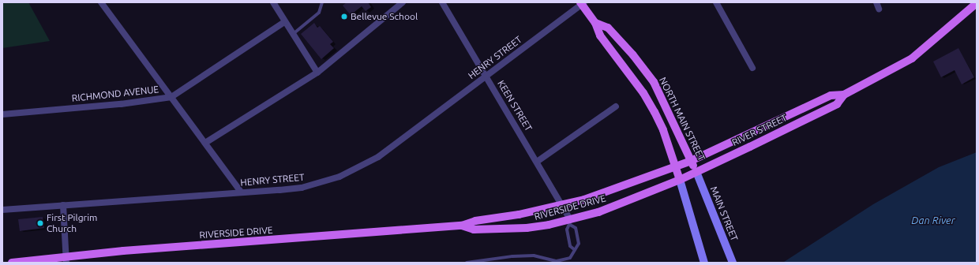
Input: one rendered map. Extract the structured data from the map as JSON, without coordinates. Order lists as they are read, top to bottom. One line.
{"streets":{"main road":["NORTH MAIN STREET","RIVER STREET","RIVERSIDE DRIVE","MAIN STREET"],"street":["HENRY STREET","RICHMOND AVENUE","KEEN STREET"]},"crossings":[["HENRY STREET","KEEN STREET"],["HENRY STREET","NORTH MAIN STREET"],["KEEN STREET","RIVERSIDE DRIVE"],["NORTH MAIN STREET","RIVER STREET"],["NORTH MAIN STREET","RIVERSIDE DRIVE"],["NORTH MAIN STREET","MAIN STREET"],["RIVER STREET","RIVERSIDE DRIVE"],["RIVER STREET","MAIN STREET"]],"water":["Dan River"],"places":["Bellevue School","First Pilgrim Church"]}
